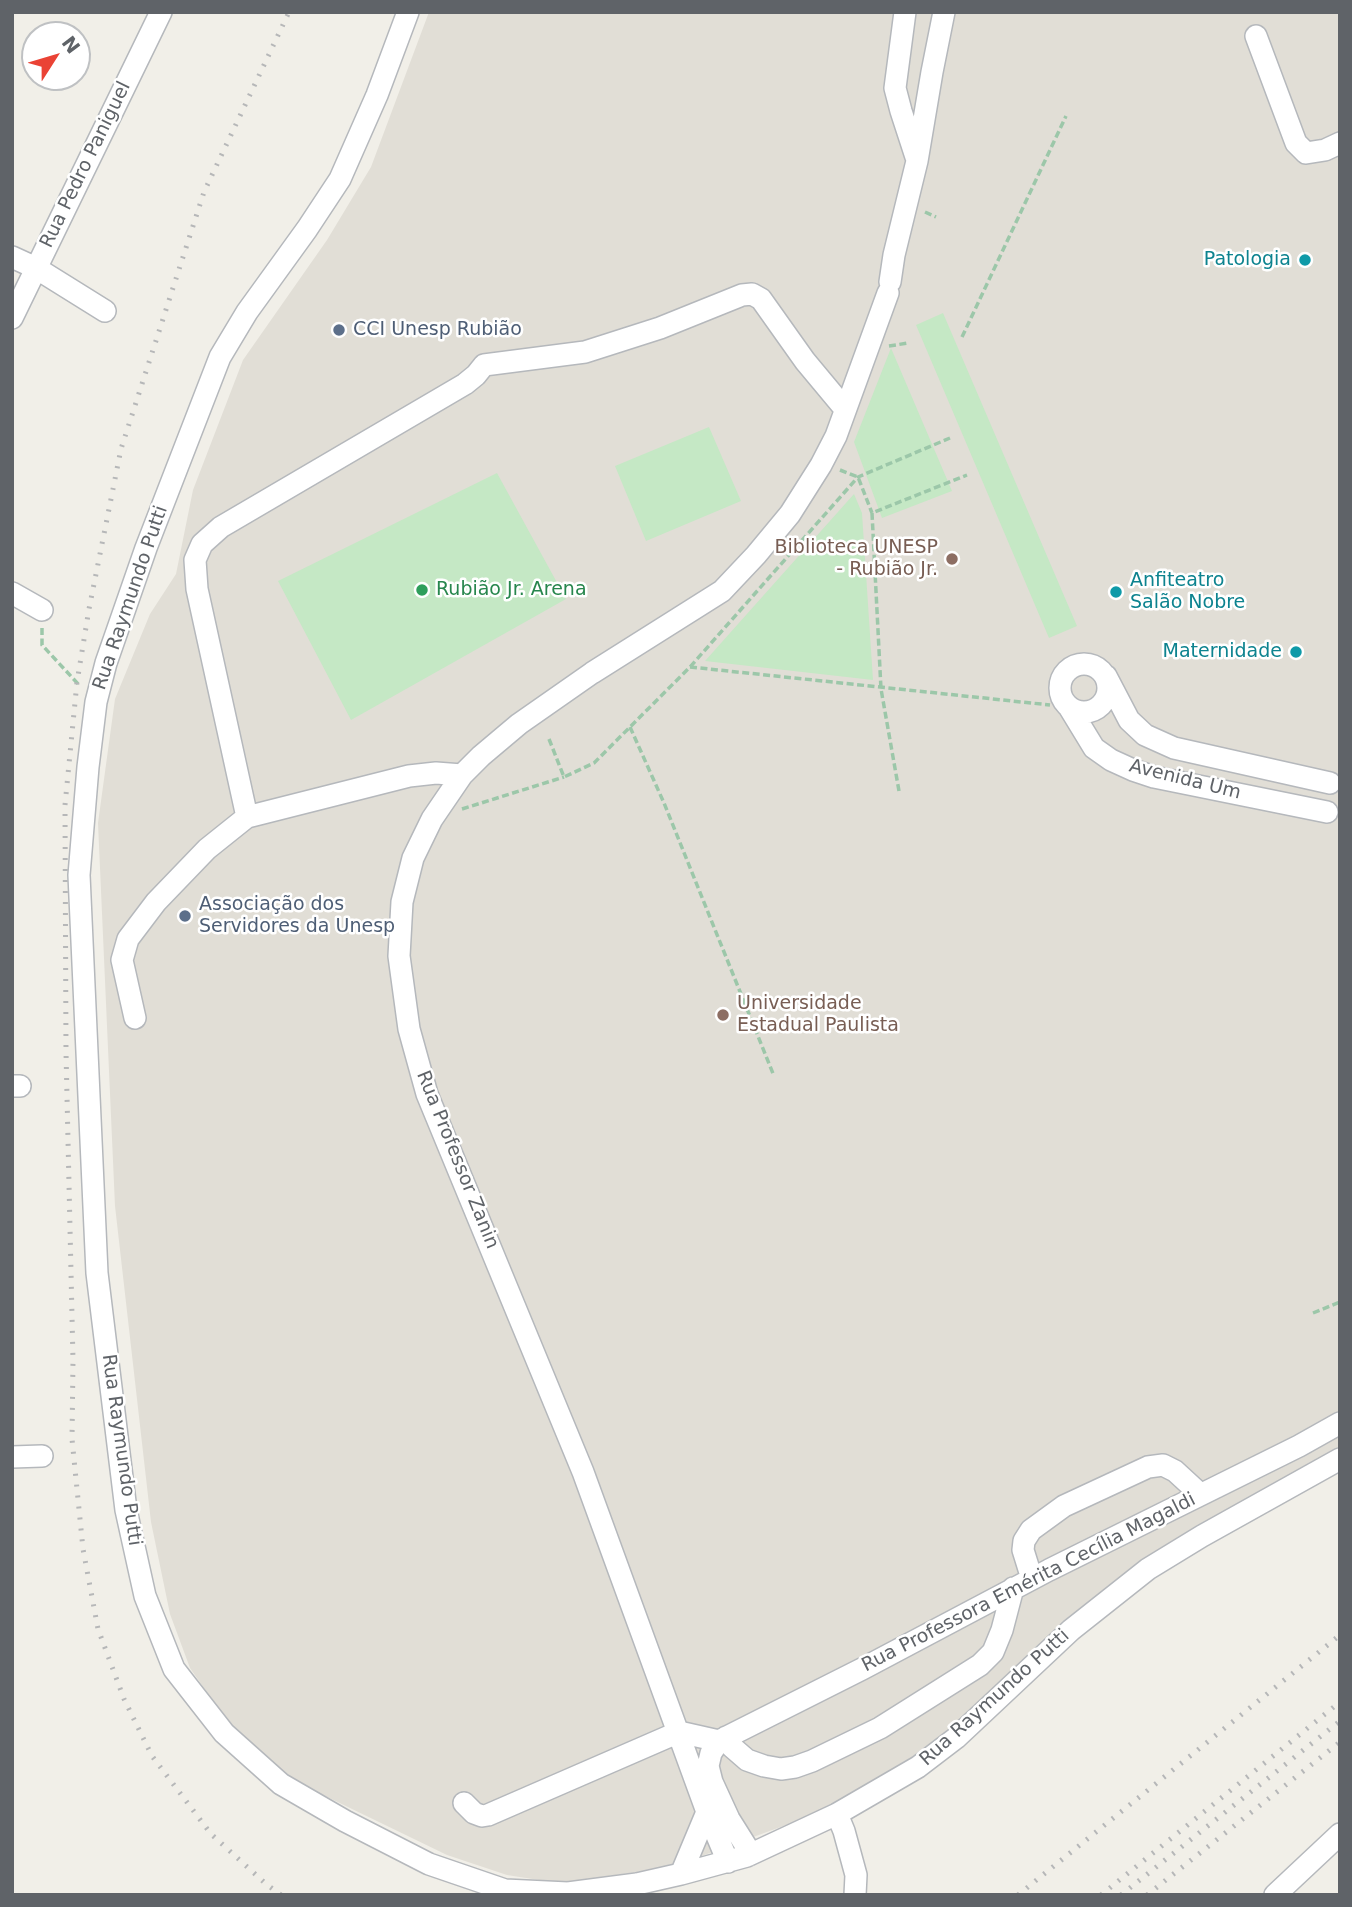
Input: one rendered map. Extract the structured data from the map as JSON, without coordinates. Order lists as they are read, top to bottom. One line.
{"streets":{"street":["Rua Pedro Paniguel","Rua Raymundo Putti","Avenida Um","Rua Professor Zanin","Rua Professora Emérita Cecília Magaldi"]},"crossings":[["Rua Raymundo Putti","Rua Professor Zanin"]],"places":["Patologia","CCI Unesp Rubião","Biblioteca UNESP - Rubião Jr.","Rubião Jr. Arena","Anfiteatro Salão Nobre","Maternidade","Associação dos Servidores da Unesp","Universidade Estadual Paulista"],"north":"top right"}
